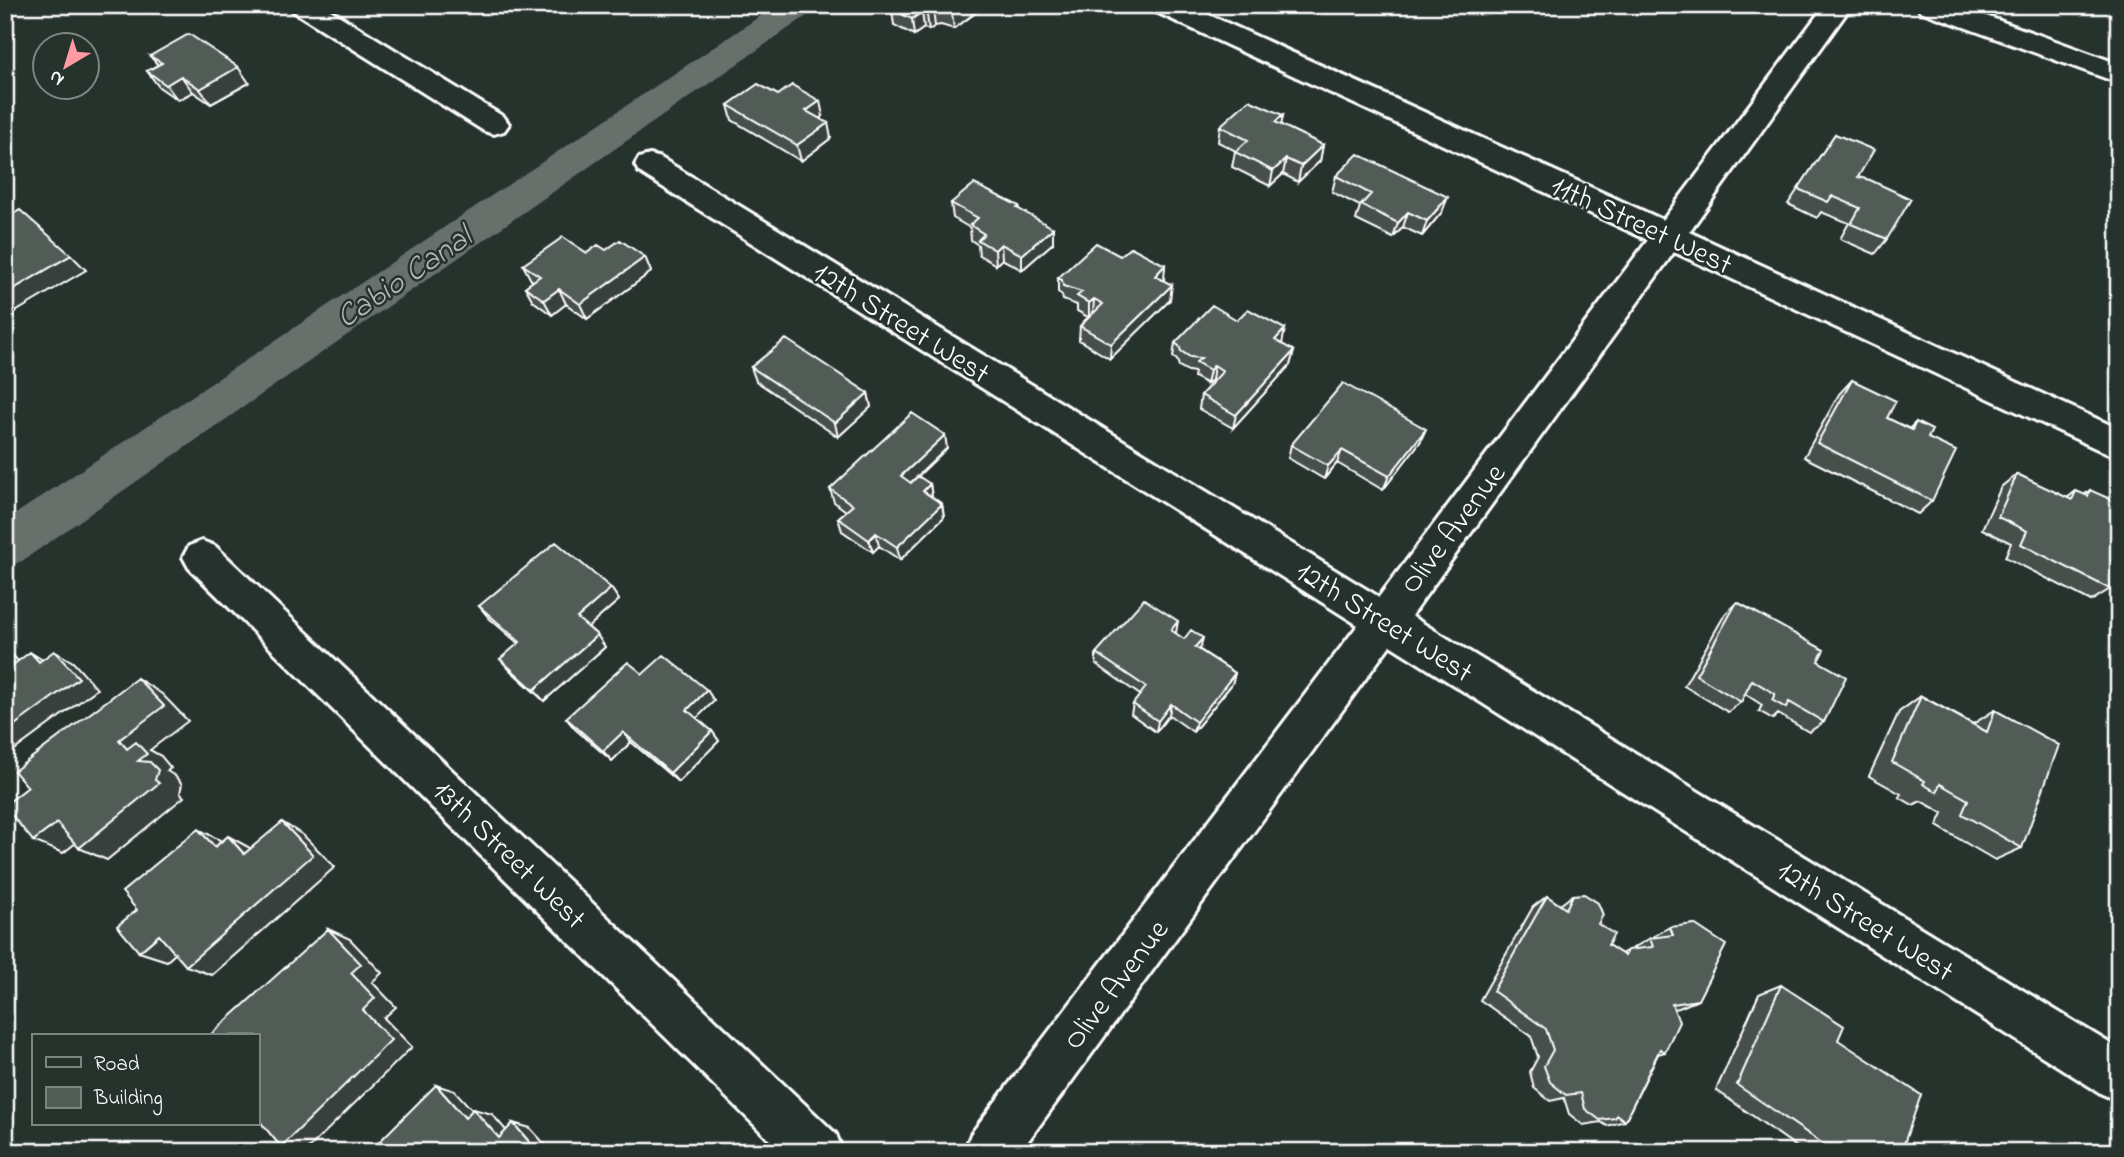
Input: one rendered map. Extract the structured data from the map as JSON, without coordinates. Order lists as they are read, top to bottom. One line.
{"streets":{"street":["11th Street West","12th Street West","Olive Avenue","13th Street West"]},"crossings":[["11th Street West","Olive Avenue"],["12th Street West","Olive Avenue"]],"water":["Cabio Canal"],"legend":["Road","Building"],"north":"bottom left"}
